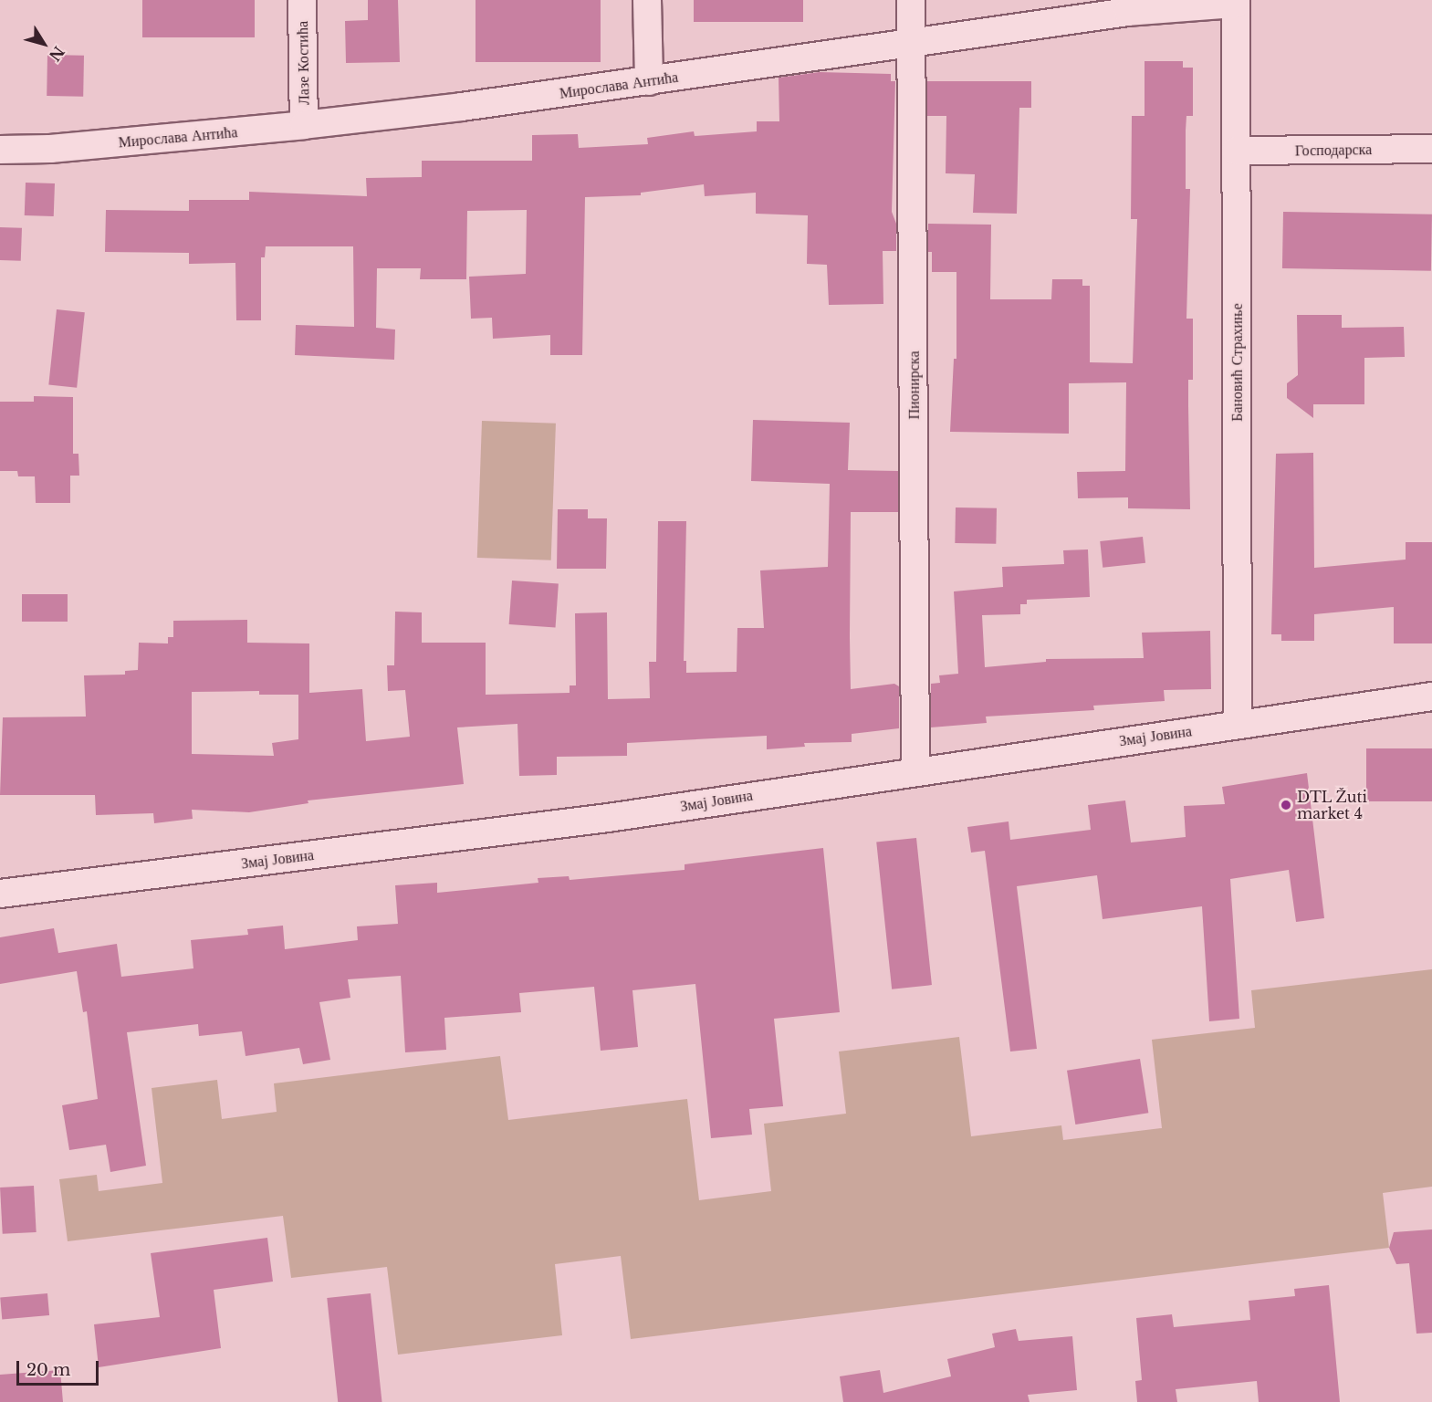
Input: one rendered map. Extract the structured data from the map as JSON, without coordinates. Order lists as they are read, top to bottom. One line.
{"streets":{"street":["Лазе Костића","Мирослава Антића","Господарска","Бановић Страхиње","Пионирска","Змај Јовина"]},"crossings":[["Лазе Костића","Мирослава Антића"],["Мирослава Антића","Бановић Страхиње"],["Мирослава Антића","Пионирска"],["Господарска","Бановић Страхиње"],["Бановић Страхиње","Змај Јовина"],["Пионирска","Змај Јовина"]],"places":["DTL Žuti market 4"],"scale_bar":"20 m","north":"bottom right"}
